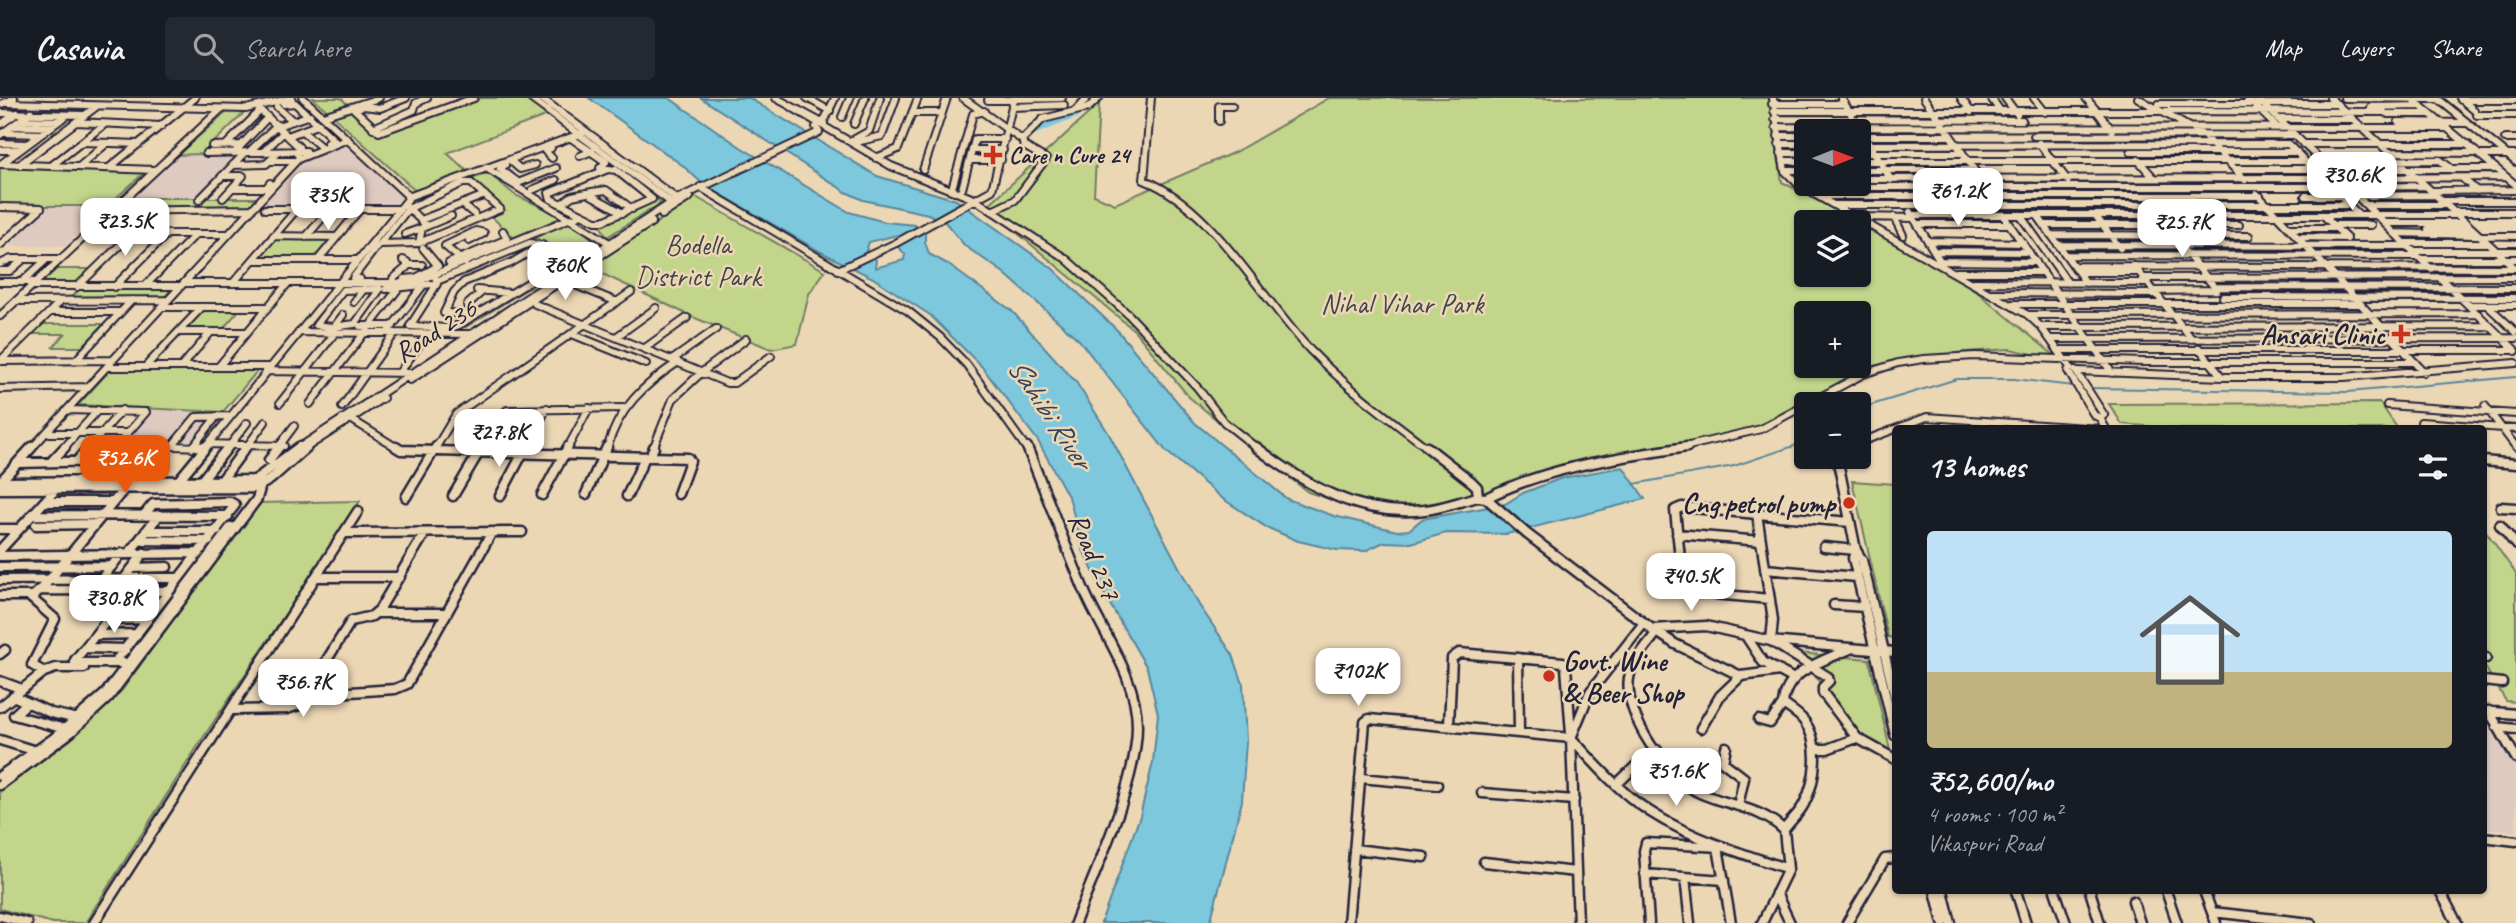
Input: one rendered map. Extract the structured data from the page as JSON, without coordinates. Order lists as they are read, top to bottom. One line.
{"streets":{"street":["Road 236","Road 237"]},"water":["Sahibi River"],"parks":["Bodella District Park","Nihal Vihar Park"],"places":{"health":["Care n Cure 24","Ansari Clinic"],"other":["Cng petrol pump","Govt. Wine & Beer Shop"]},"north":"right","page":{"header":"Casavia","search":"Search here","nav":["Map","Layers","Share"],"map_buttons":["+","−"],"price":["₹30.6K","₹61.2K","₹35K","₹23.5K","₹25.7K","₹60K","₹27.8K","₹52.6K","₹40.5K","₹30.8K","₹102K","₹56.7K","₹51.6K"],"heading":"13 homes","list":[{"name":"₹52,600/mo","note":"4 rooms · 100 m² · Vikaspuri Road"}]}}
